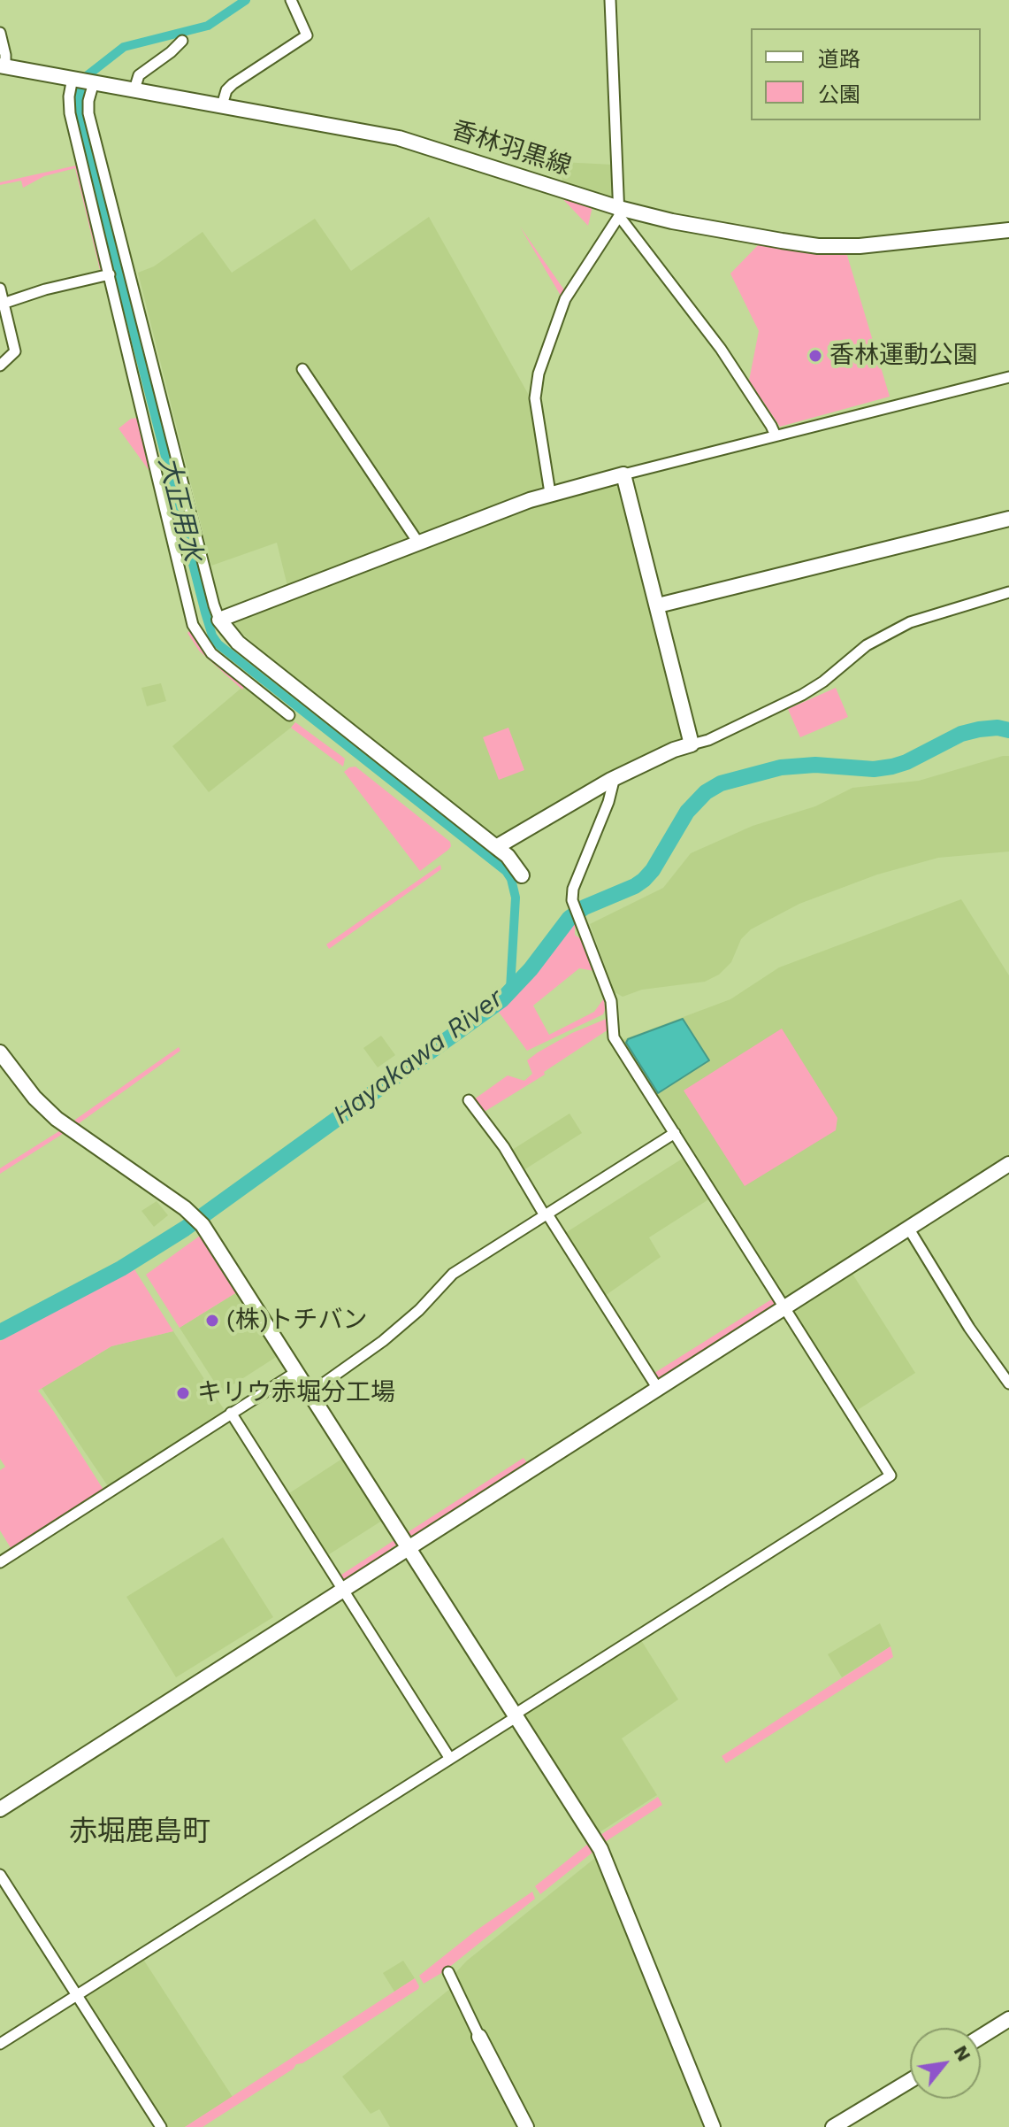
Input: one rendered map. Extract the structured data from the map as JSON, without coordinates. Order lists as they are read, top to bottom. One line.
{"streets":{"street":["香林羽黒線"]},"districts":["赤堀鹿島町"],"water":["大正用水","Hayakawa River"],"places":["香林運動公園","(株)トチバン","キリウ赤堀分工場"],"legend":["道路","公園"],"north":"top right"}
